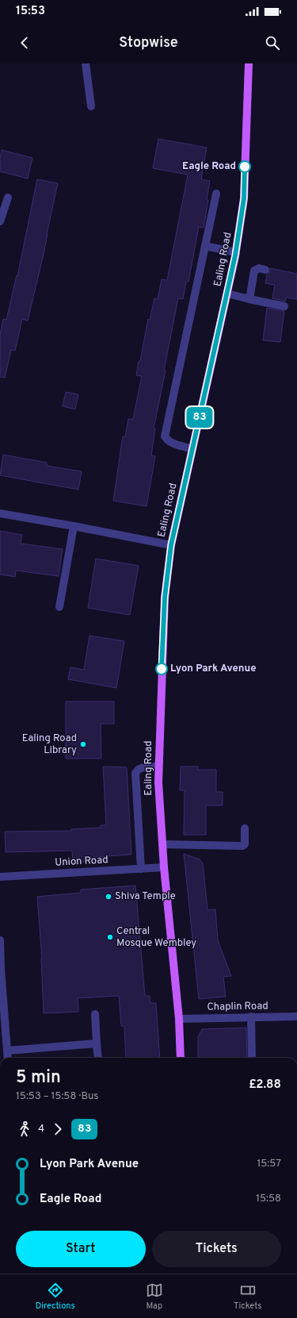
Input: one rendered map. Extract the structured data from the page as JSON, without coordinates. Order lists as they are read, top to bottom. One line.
{"streets":{"main road":["Ealing Road"],"street":["Union Road","Chaplin Road"]},"crossings":[["Ealing Road","Union Road"],["Ealing Road","Chaplin Road"]],"places":["Eagle Road","Lyon Park Avenue","Ealing Road Library","Shiva Temple","Central Mosque Wembley"],"lines":["bus line 83"],"page":{"status":"15:53","header":"Stopwise","on_map":"83","heading":["5 min","15:53 – 15:58 · Bus","£2.88"],"legs":["4","83"],"list":[{"name":"Lyon Park Avenue","value":"15:57"},{"name":"Eagle Road","value":"15:58"}],"buttons":["Start","Tickets"],"tabs":["Directions","Map","Tickets"]}}
